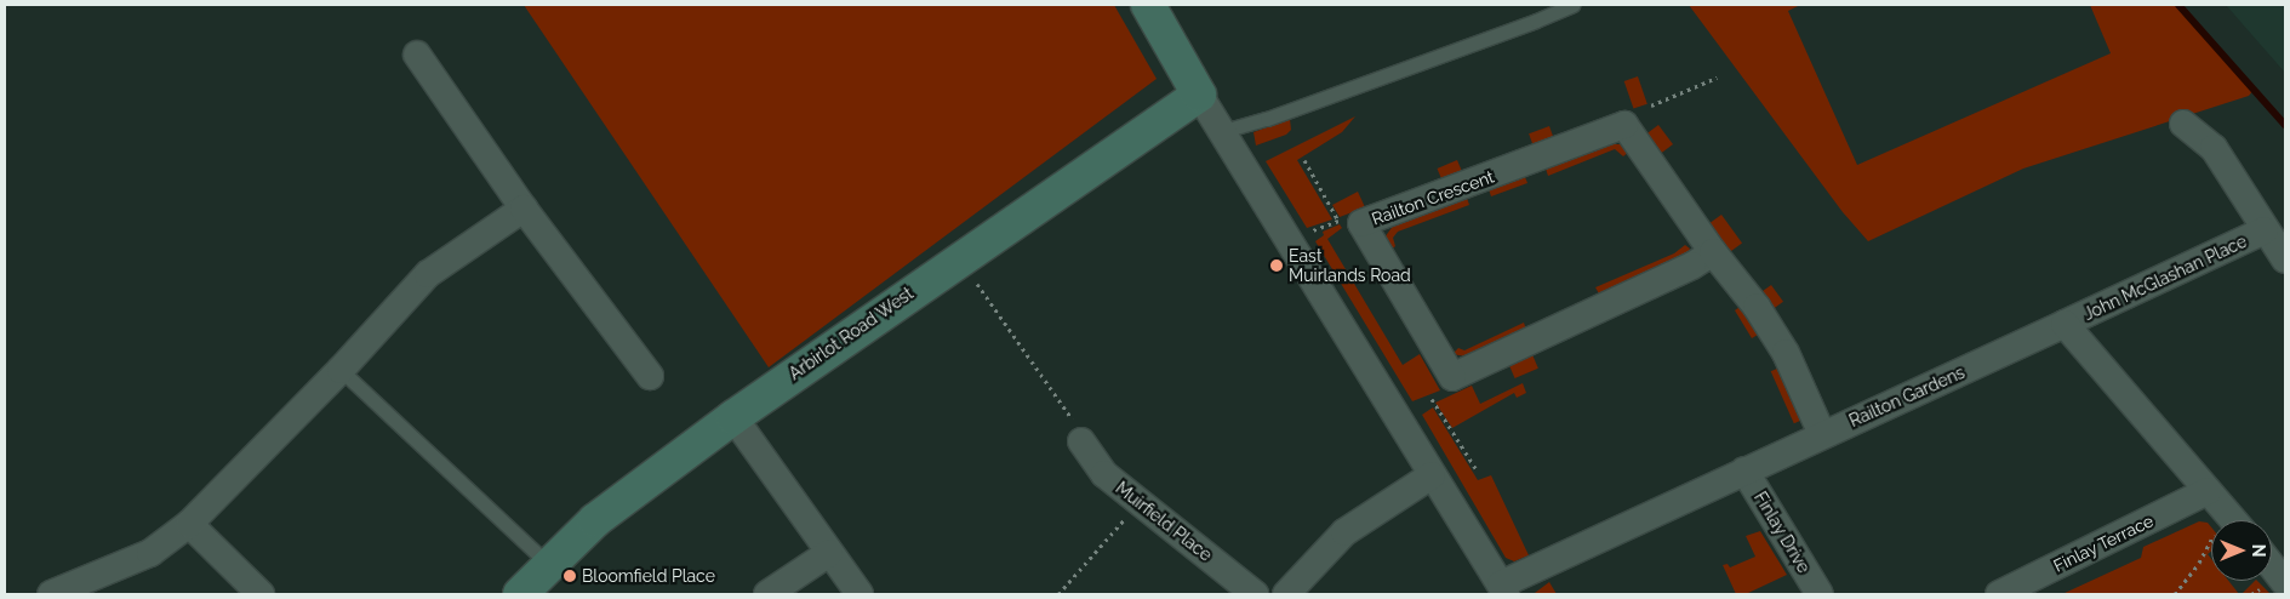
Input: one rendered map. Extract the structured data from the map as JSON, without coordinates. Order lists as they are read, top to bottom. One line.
{"streets":{"main road":["Arbirlot Road West"],"street":["Railton Crescent","John McGlashan Place","Railton Gardens","Muirfield Place","Finlay Drive","Finlay Terrace"]},"crossings":[["Railton Crescent","Railton Gardens"],["John McGlashan Place","Railton Gardens"],["Railton Gardens","Finlay Drive"]],"places":["East Muirlands Road","Bloomfield Place"],"north":"right"}
